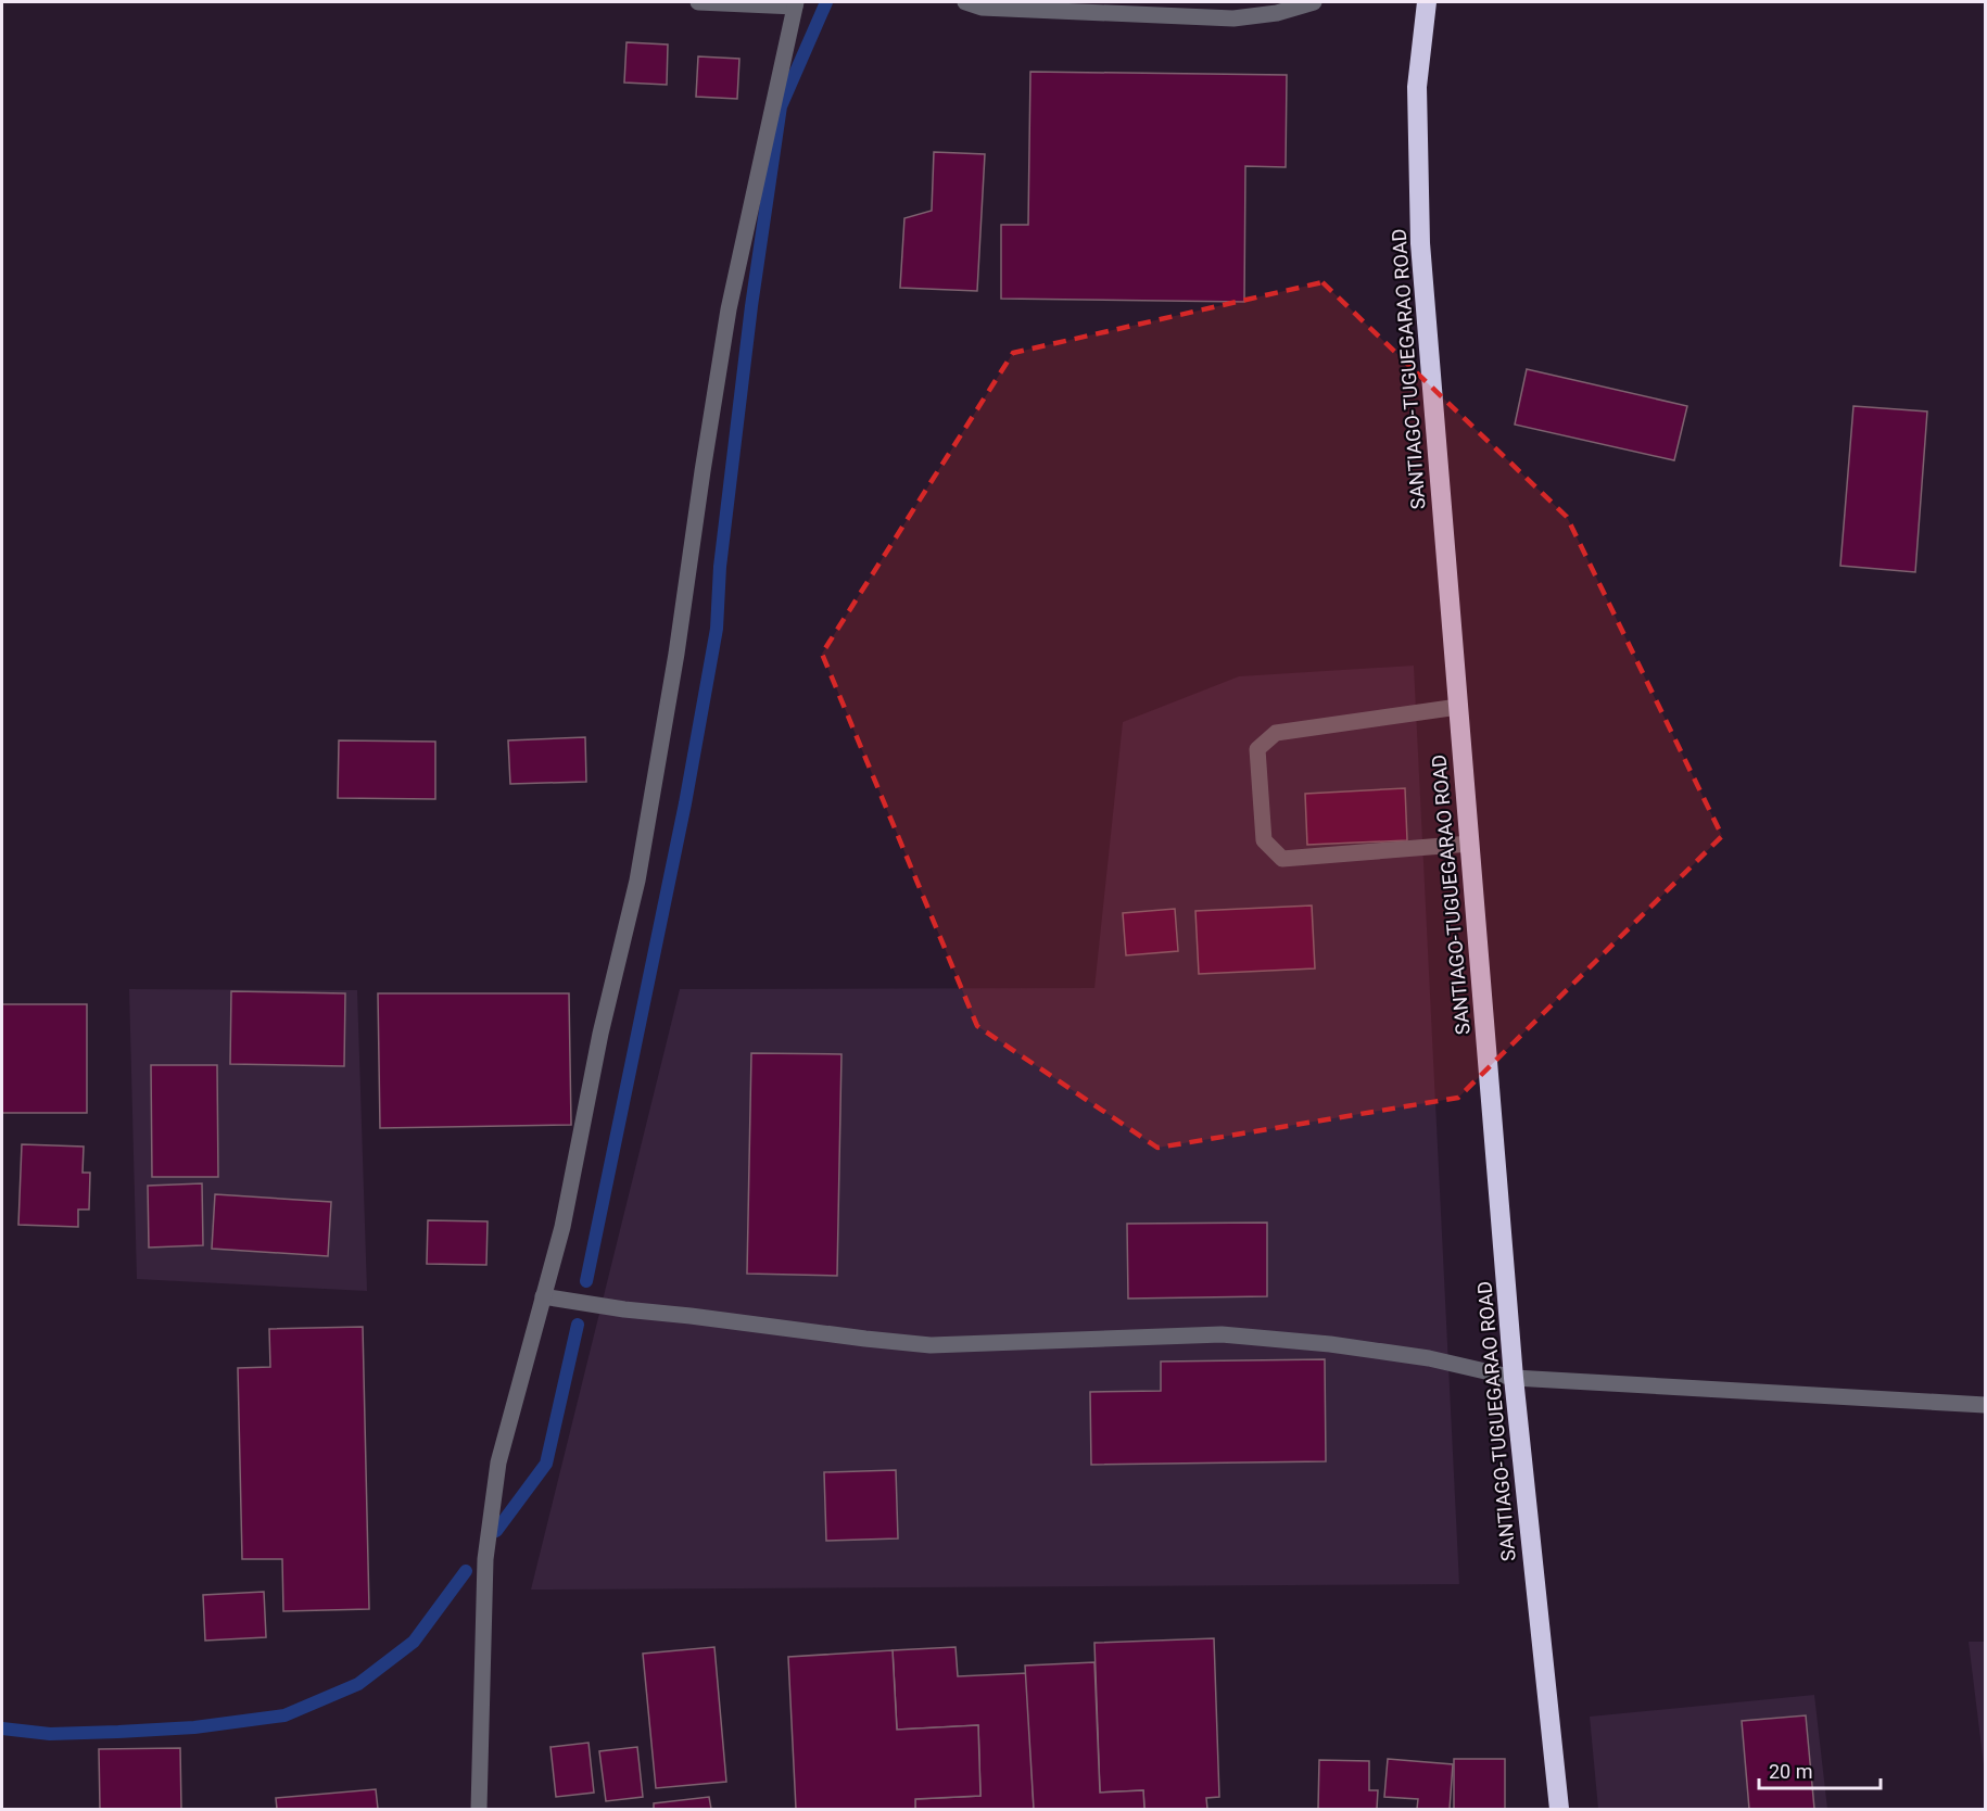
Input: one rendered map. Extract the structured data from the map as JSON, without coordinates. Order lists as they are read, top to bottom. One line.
{"streets":{"highway":["SANTIAGO-TUGUEGARAO ROAD"]},"scale_bar":"20 m"}
